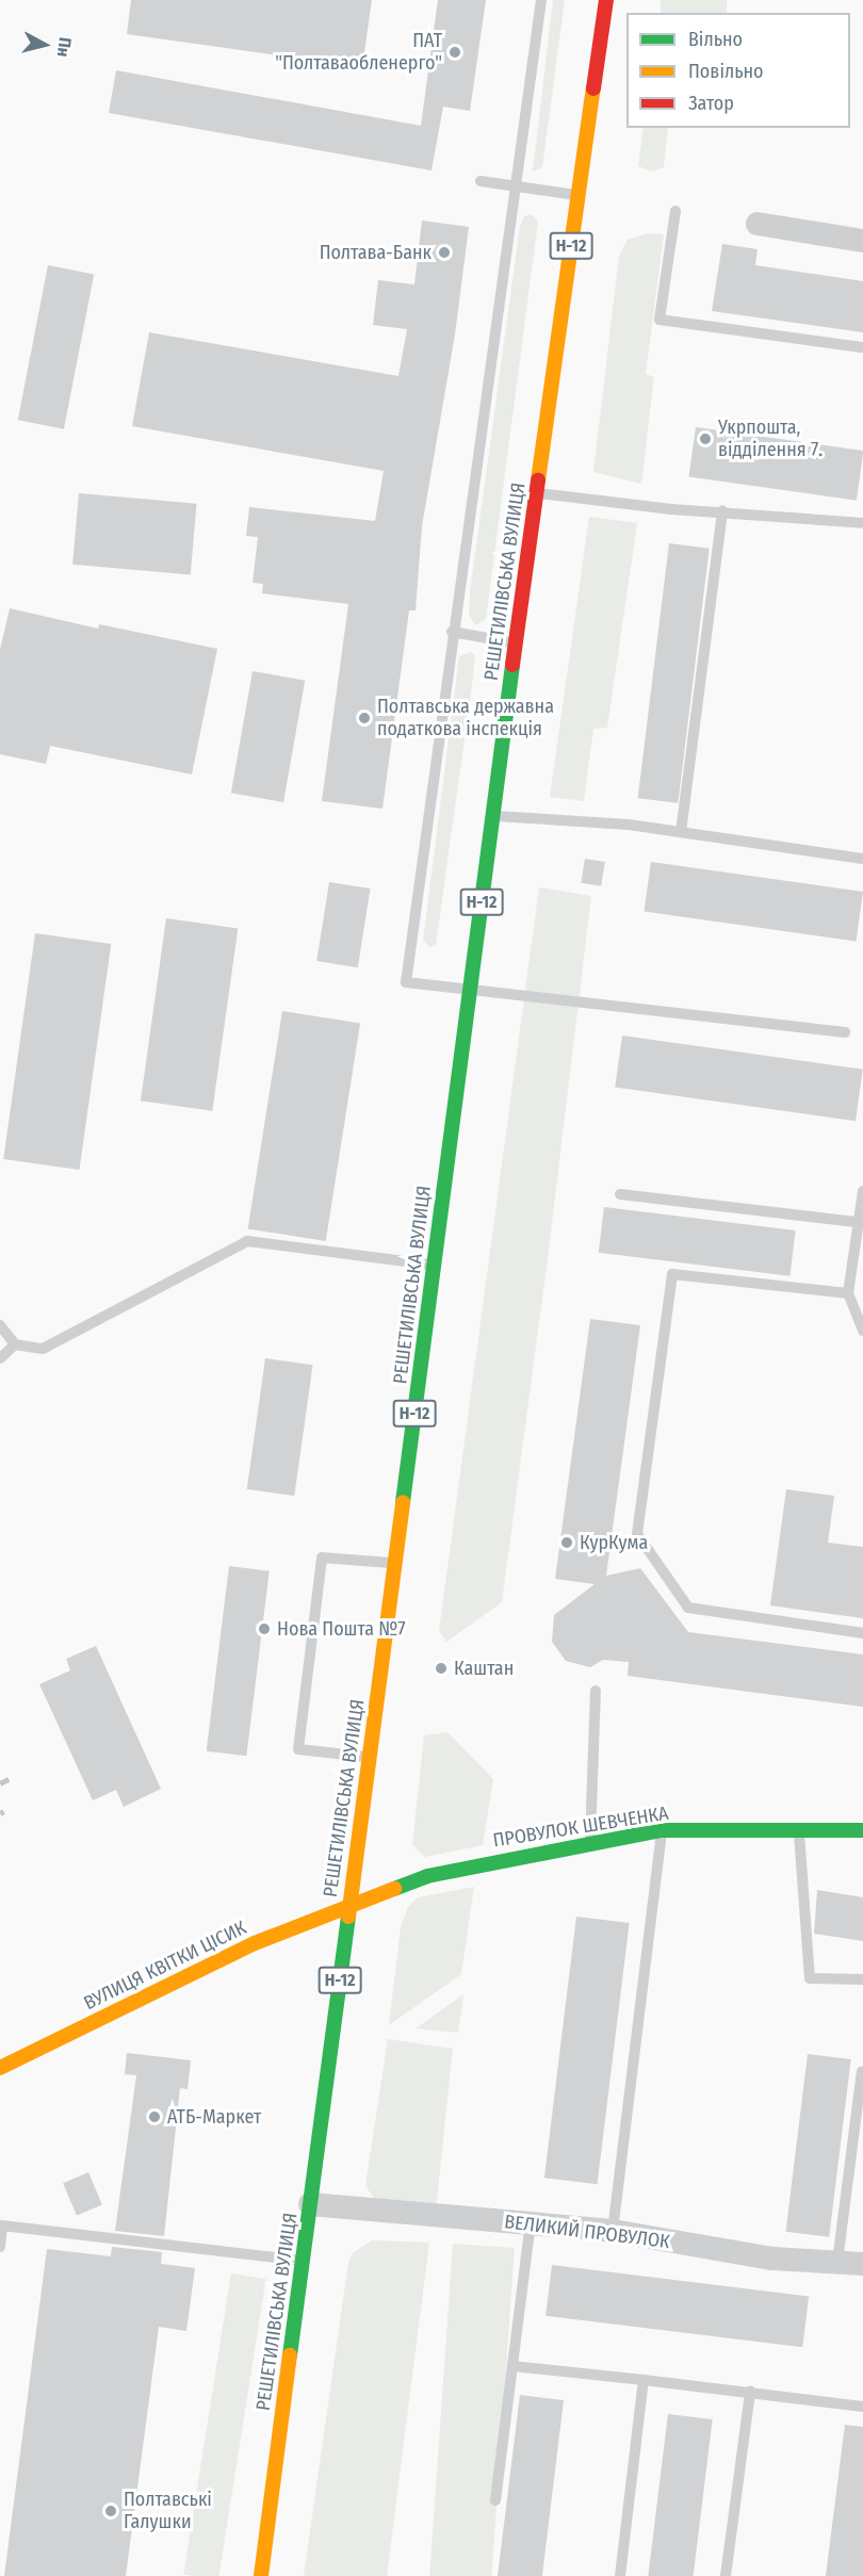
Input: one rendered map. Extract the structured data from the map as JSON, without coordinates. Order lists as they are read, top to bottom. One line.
{"streets":{"main road":["Н-12","РЕШЕТИЛІВСЬКА ВУЛИЦЯ","ПРОВУЛОК ШЕВЧЕНКА","ВУЛИЦЯ КВІТКИ ЦІСИК"],"street":["ВЕЛИКИЙ ПРОВУЛОК"]},"crossings":[["РЕШЕТИЛІВСЬКА ВУЛИЦЯ","ПРОВУЛОК ШЕВЧЕНКА"],["РЕШЕТИЛІВСЬКА ВУЛИЦЯ","ВУЛИЦЯ КВІТКИ ЦІСИК"],["РЕШЕТИЛІВСЬКА ВУЛИЦЯ","ВЕЛИКИЙ ПРОВУЛОК"],["ПРОВУЛОК ШЕВЧЕНКА","ВУЛИЦЯ КВІТКИ ЦІСИК"]],"places":["ПАТ \"Полтаваобленерго\"","Полтава-Банк","Укрпошта, відділення 7.","Полтавська державна податкова інспекція","КурКума","Нова Пошта №7","Каштан","АТБ-Маркет","Полтавські Галушки"],"legend":["Вільно","Повільно","Затор"],"north":"right"}
